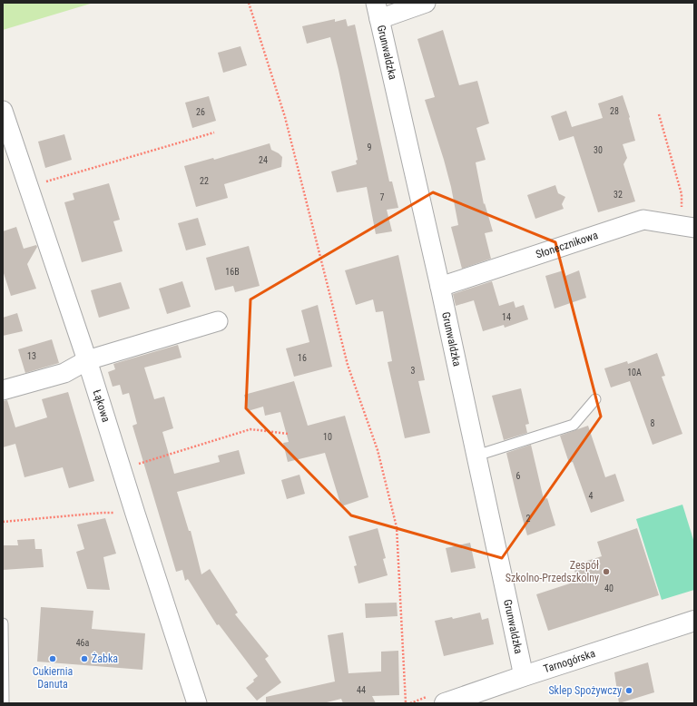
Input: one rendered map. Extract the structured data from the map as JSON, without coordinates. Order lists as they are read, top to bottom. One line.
{"streets":{"street":["Grunwaldzka","Słonecznikowa","Łąkowa","Tarnogórska"]},"crossings":[["Grunwaldzka","Słonecznikowa"],["Grunwaldzka","Tarnogórska"]],"places":["Zespół Szkolno-Przedszkolny","Cukiernia Danuta","Żabka","Sklep Spożywczy"],"house_numbers":["28","26","9","30","24","22","32","7","16B","14","13","16","3","10A","8","10","6","4","2","40","46a","44"]}
